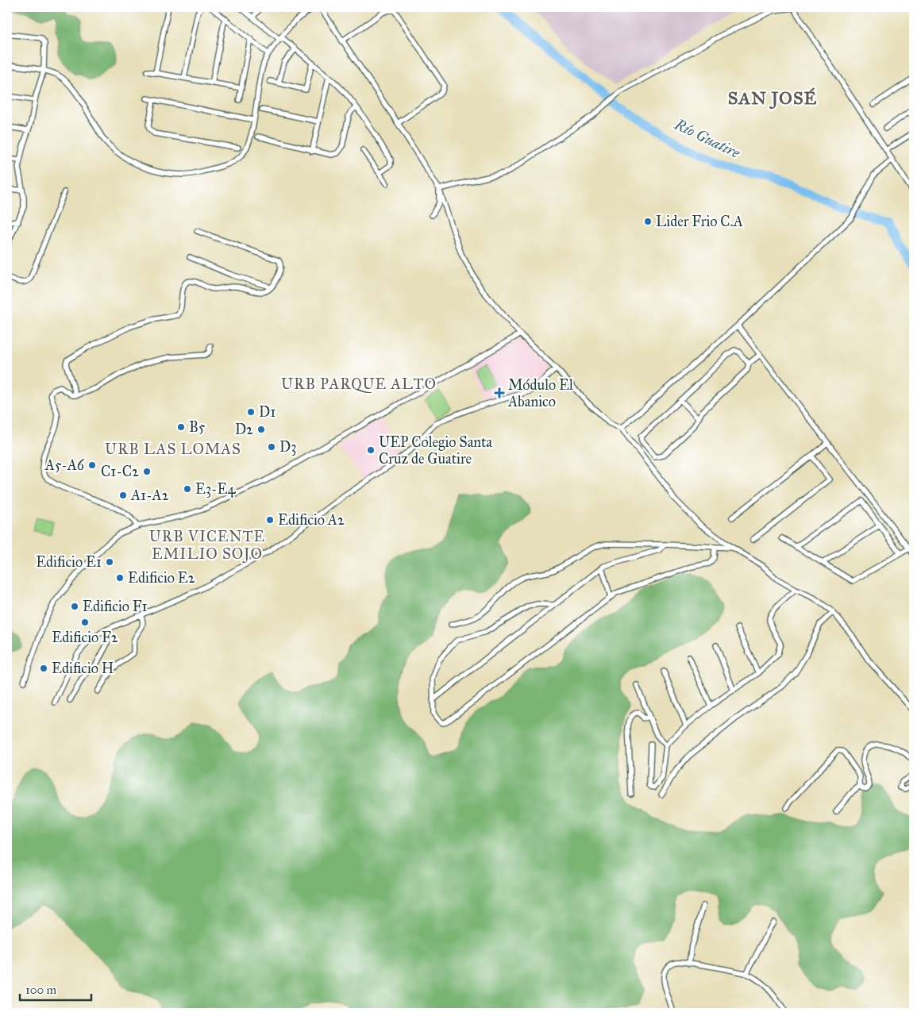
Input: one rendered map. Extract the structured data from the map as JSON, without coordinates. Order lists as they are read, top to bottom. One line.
{"districts":["SAN JOSÉ","URB PARQUE ALTO","URB LAS LOMAS","URB VICENTE EMILIO SOJO"],"water":["Río Guatire"],"places":{"other":["Lider Frio C.A","D1","B5","D2","D3","UEP Colegio Santa Cruz de Guatire","A5-A6","C1-C2","E3-E4","A1-A2","Edificio A2","Edificio E1","Edificio E2","Edificio F1","Edificio F2","Edificio H"],"health":["Módulo El Abanico"]},"scale_bar":"100 m"}
